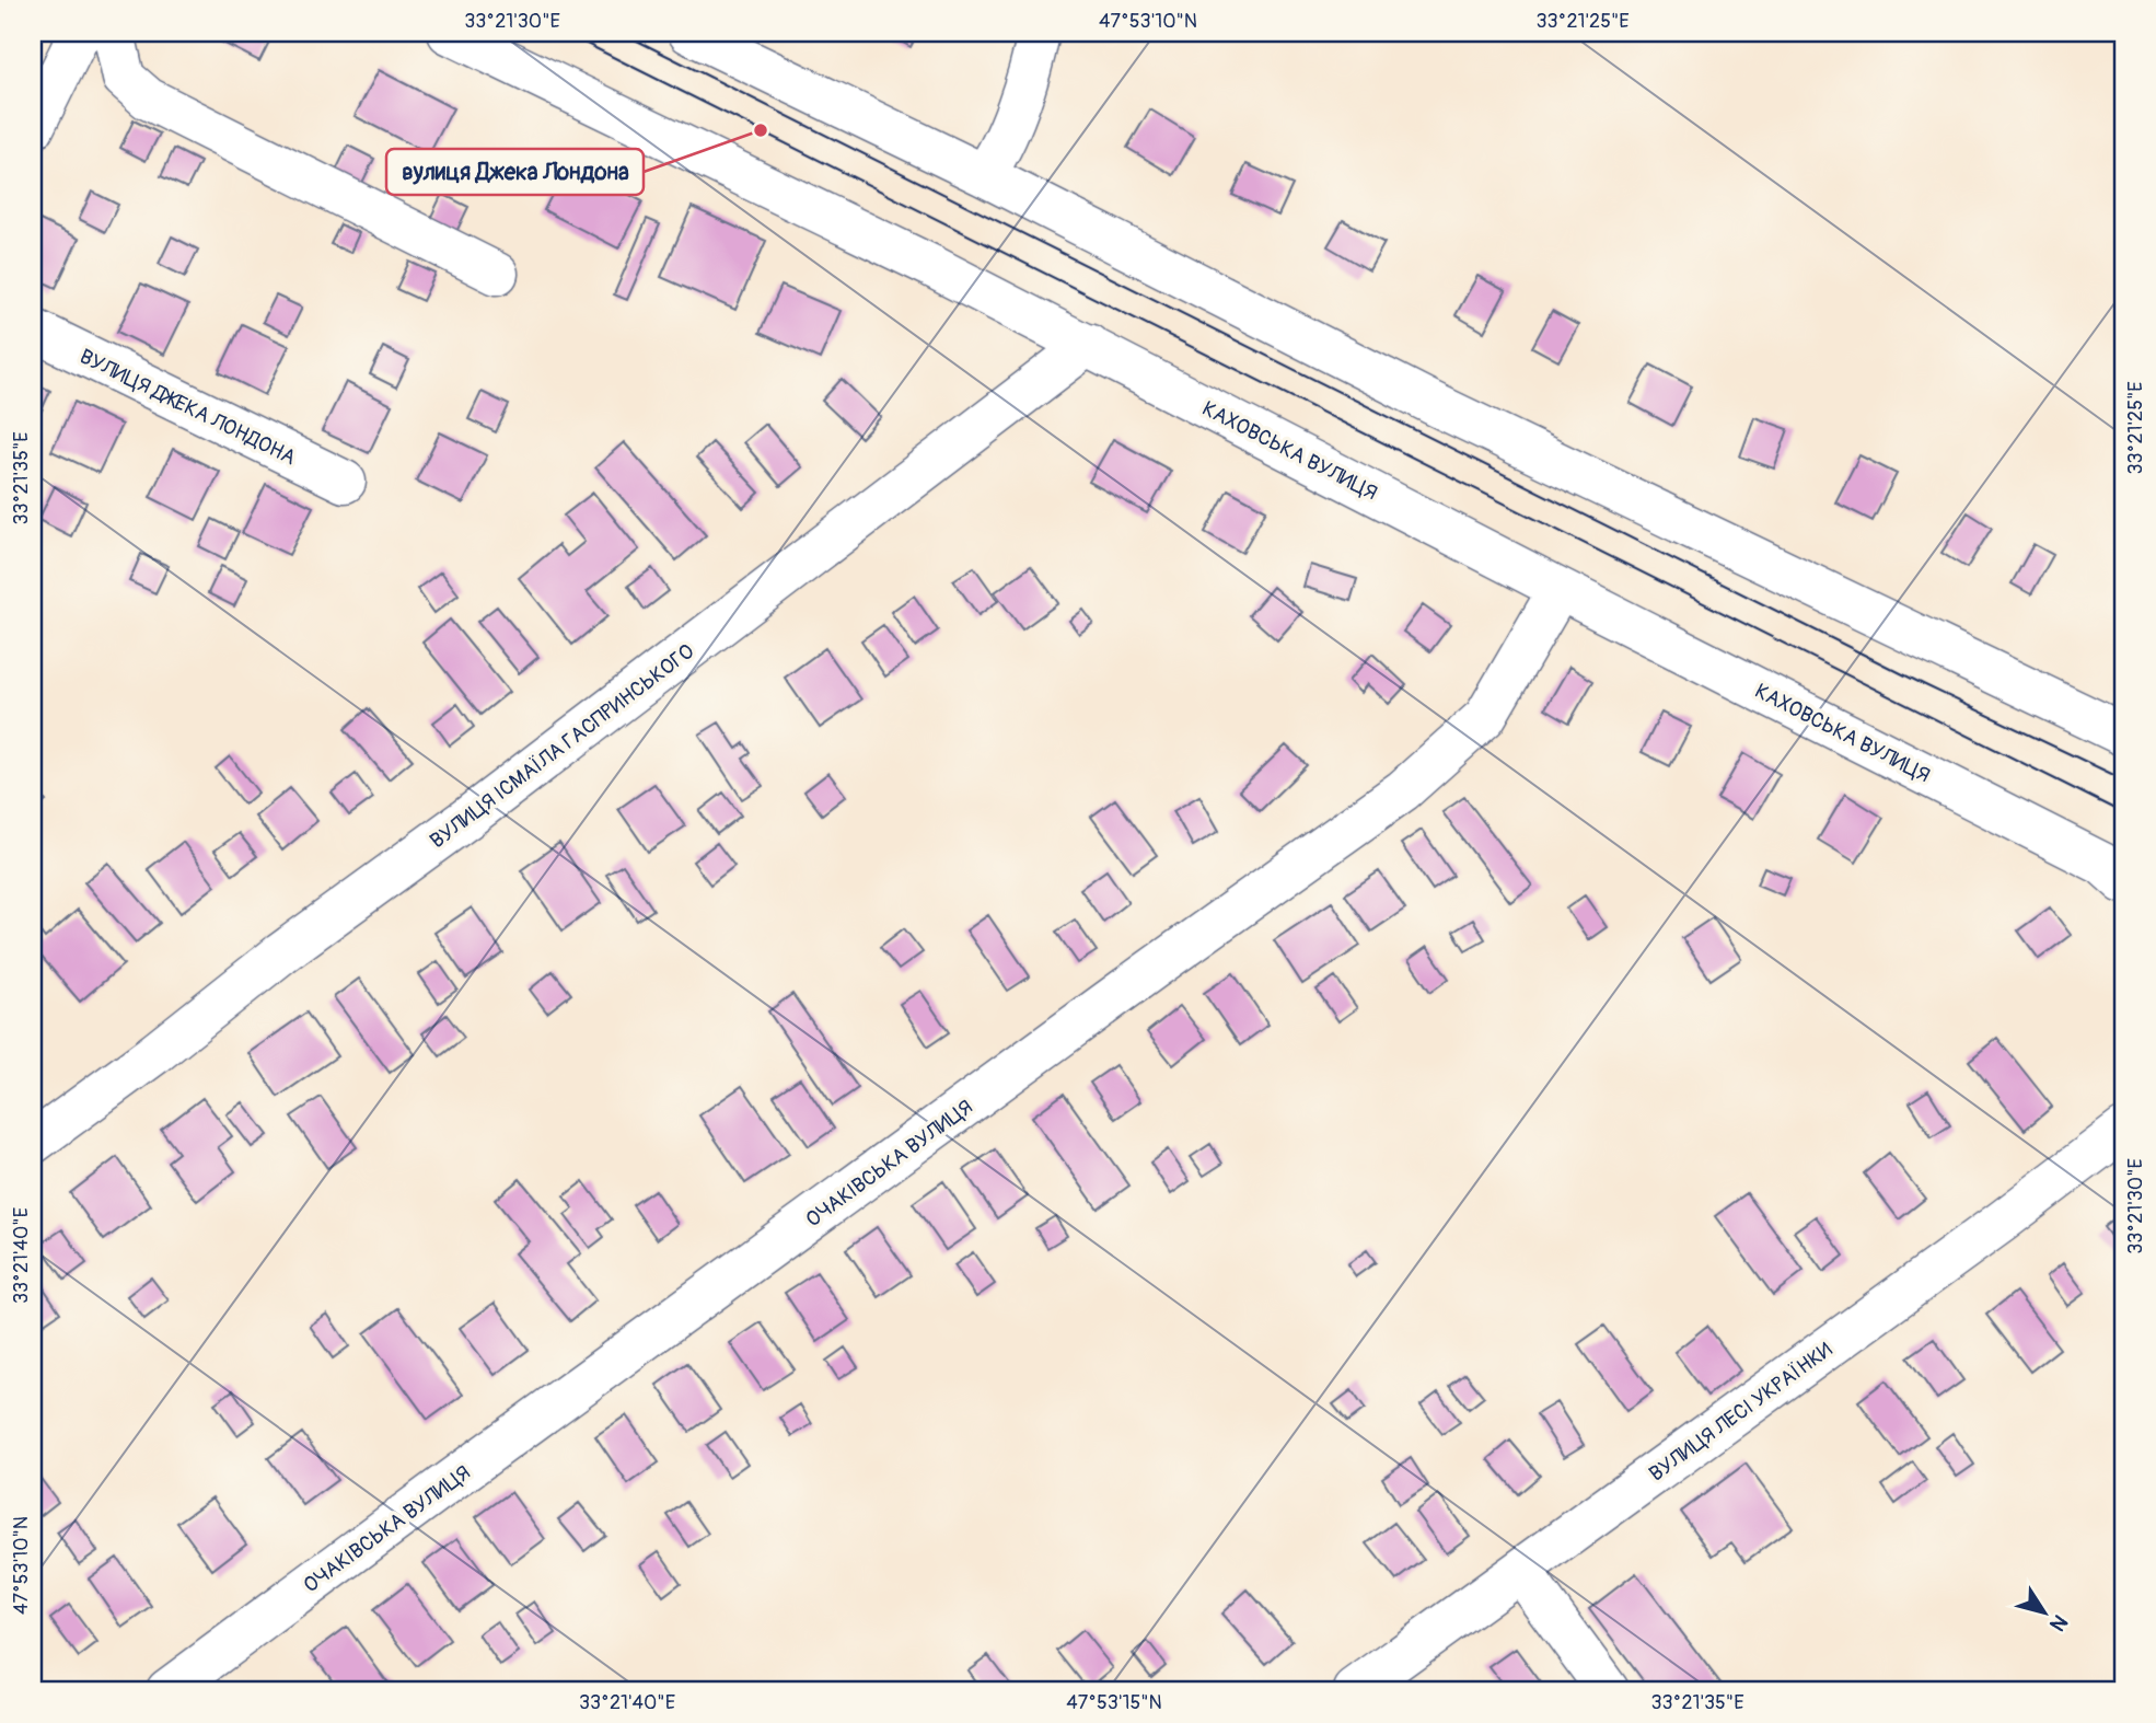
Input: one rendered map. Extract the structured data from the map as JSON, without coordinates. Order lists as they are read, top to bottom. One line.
{"streets":{"street":["ВУЛИЦЯ ДЖЕКА ЛОНДОНА","КАХОВСЬКА ВУЛИЦЯ","ВУЛИЦЯ ІСМАЇЛА ГАСПРИНСЬКОГО","ОЧАКІВСЬКА ВУЛИЦЯ","ВУЛИЦЯ ЛЕСІ УКРАЇНКИ"]},"crossings":[["КАХОВСЬКА ВУЛИЦЯ","ВУЛИЦЯ ІСМАЇЛА ГАСПРИНСЬКОГО"],["КАХОВСЬКА ВУЛИЦЯ","ОЧАКІВСЬКА ВУЛИЦЯ"]],"places":["вулиця Джека Лондона"],"north":"bottom right","coordinates":["33°21'30\"E","47°53'10\"N","33°21'25\"E","33°21'35\"E","33°21'40\"E","47°53'15\"N"]}
